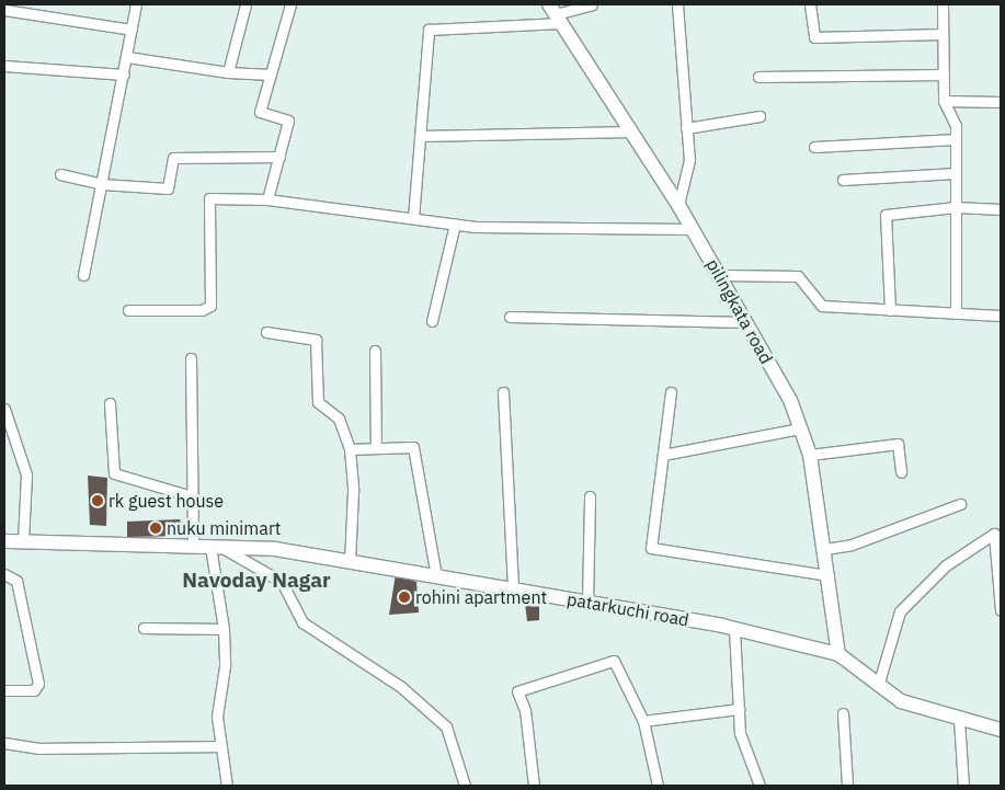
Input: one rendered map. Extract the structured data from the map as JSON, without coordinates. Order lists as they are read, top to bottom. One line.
{"streets":{"street":["pilingkata road","patarkuchi road"]},"crossings":[["pilingkata road","patarkuchi road"]],"districts":["Navoday Nagar"],"places":["rk guest house","nuku minimart","rohini apartment"]}
